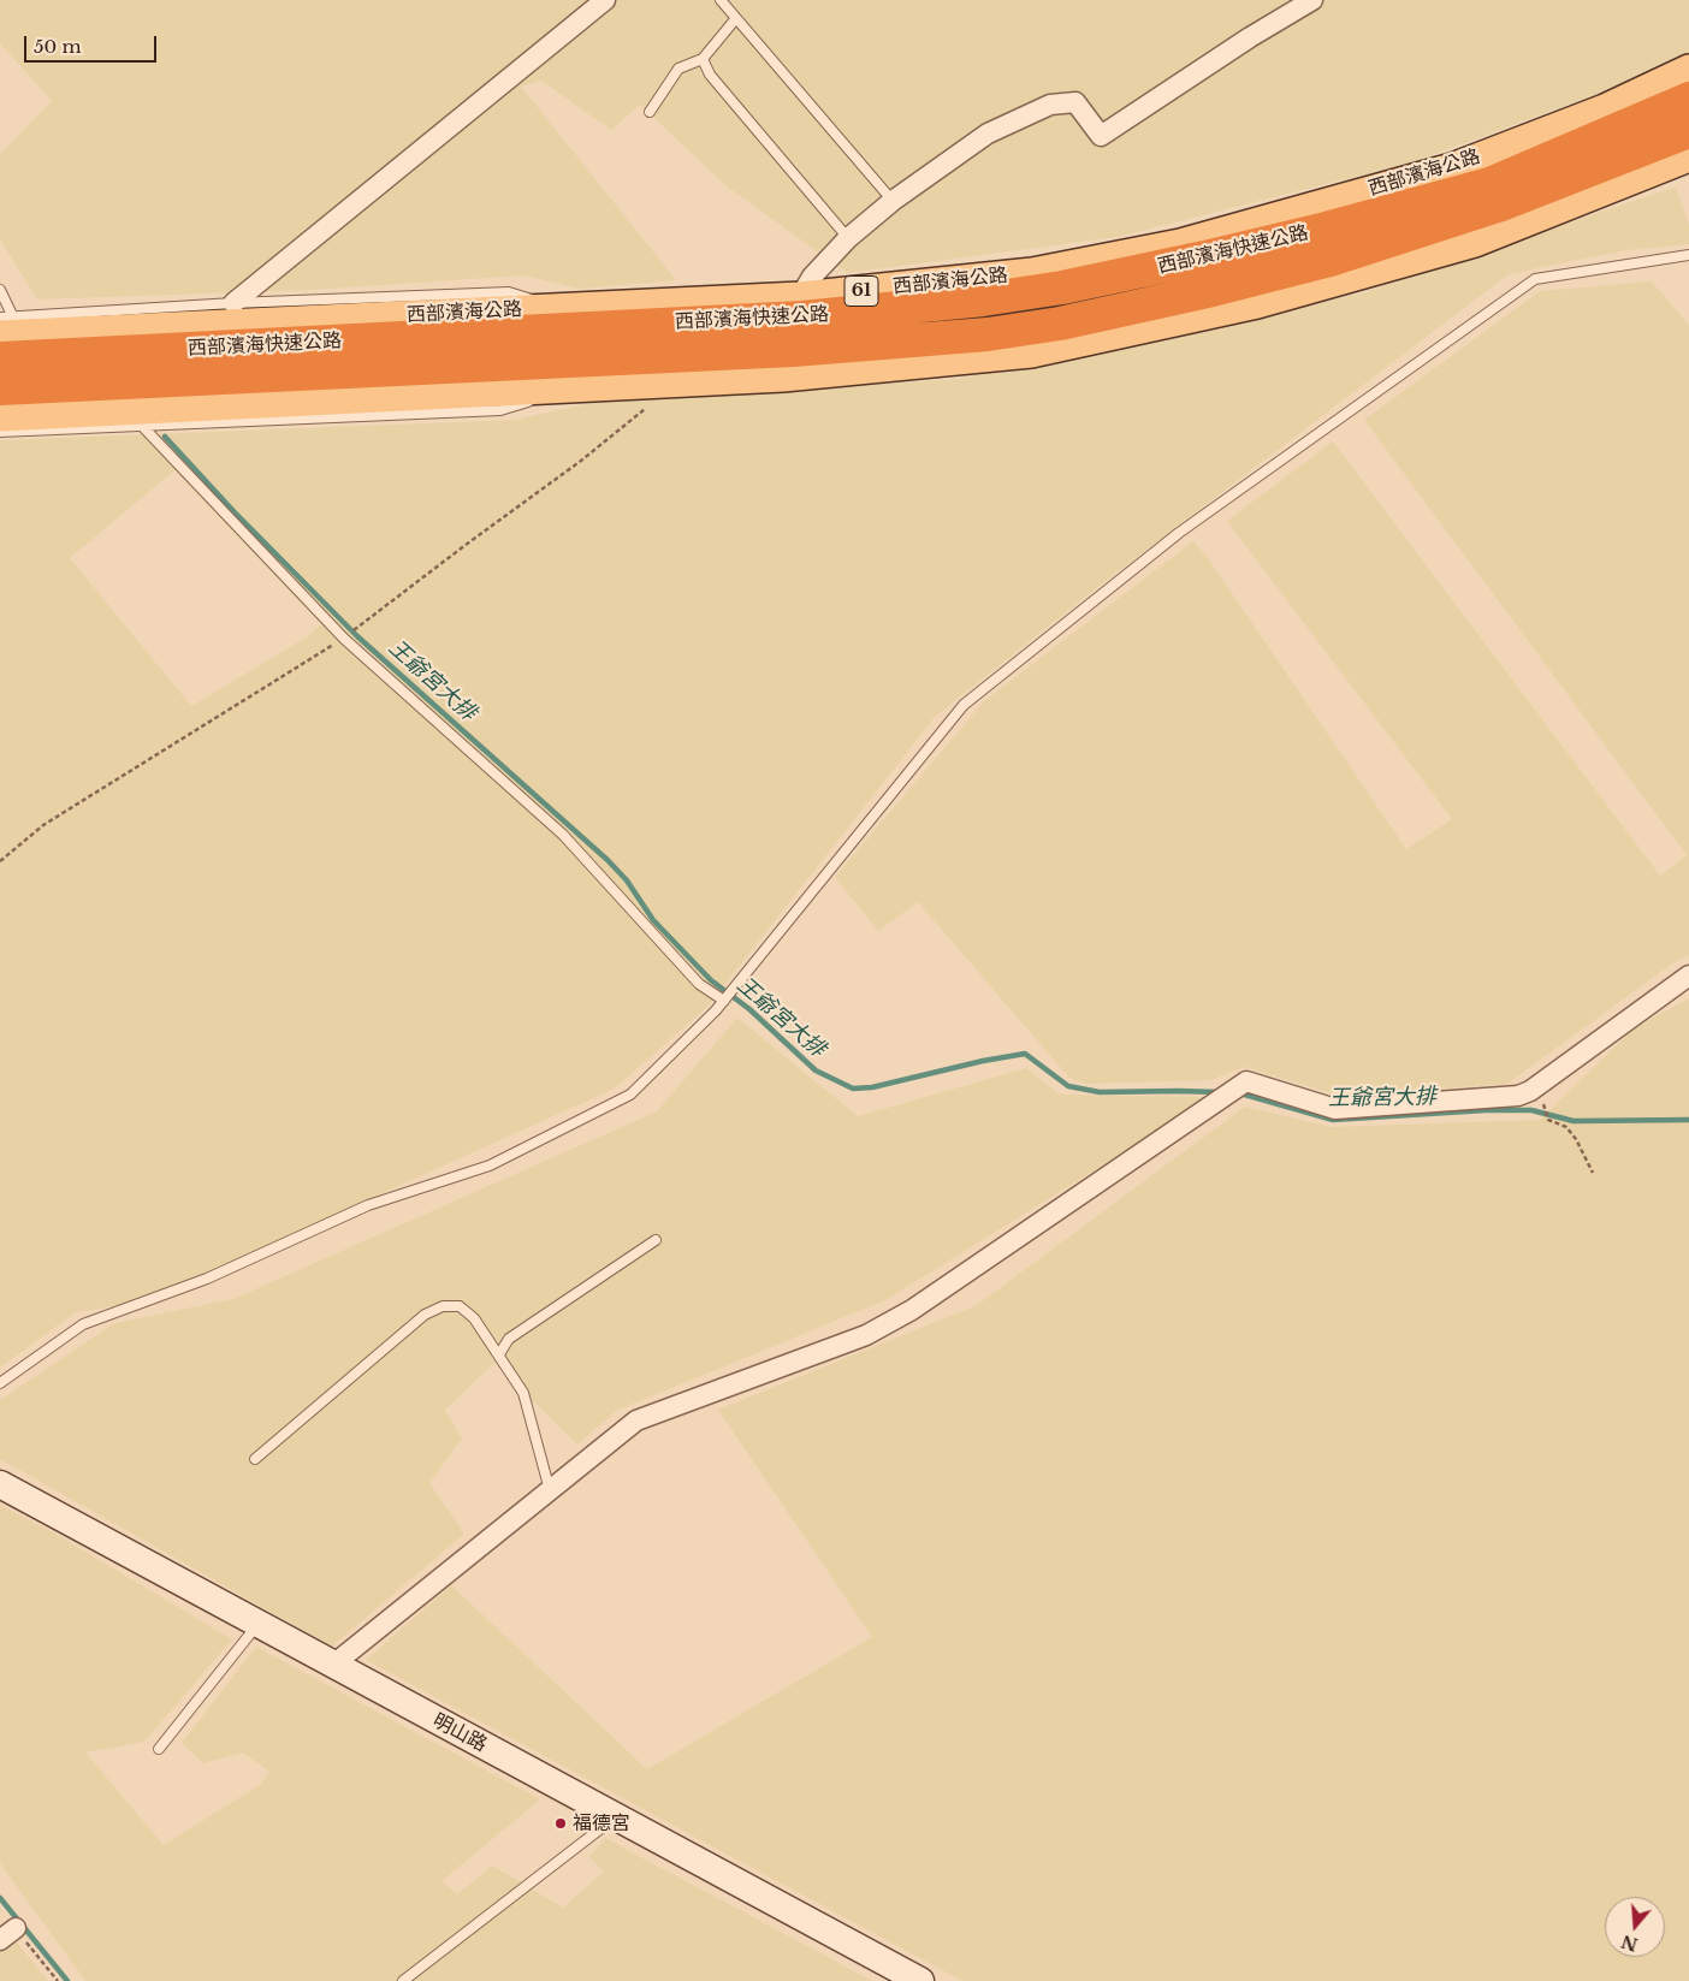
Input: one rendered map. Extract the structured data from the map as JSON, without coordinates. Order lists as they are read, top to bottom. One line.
{"streets":{"highway":["西部濱海快速公路","61"],"main road":["西部濱海公路"],"street":["明山路"]},"water":["王爺宮大排"],"places":["福德宮"],"scale_bar":"50 m","north":"bottom"}
